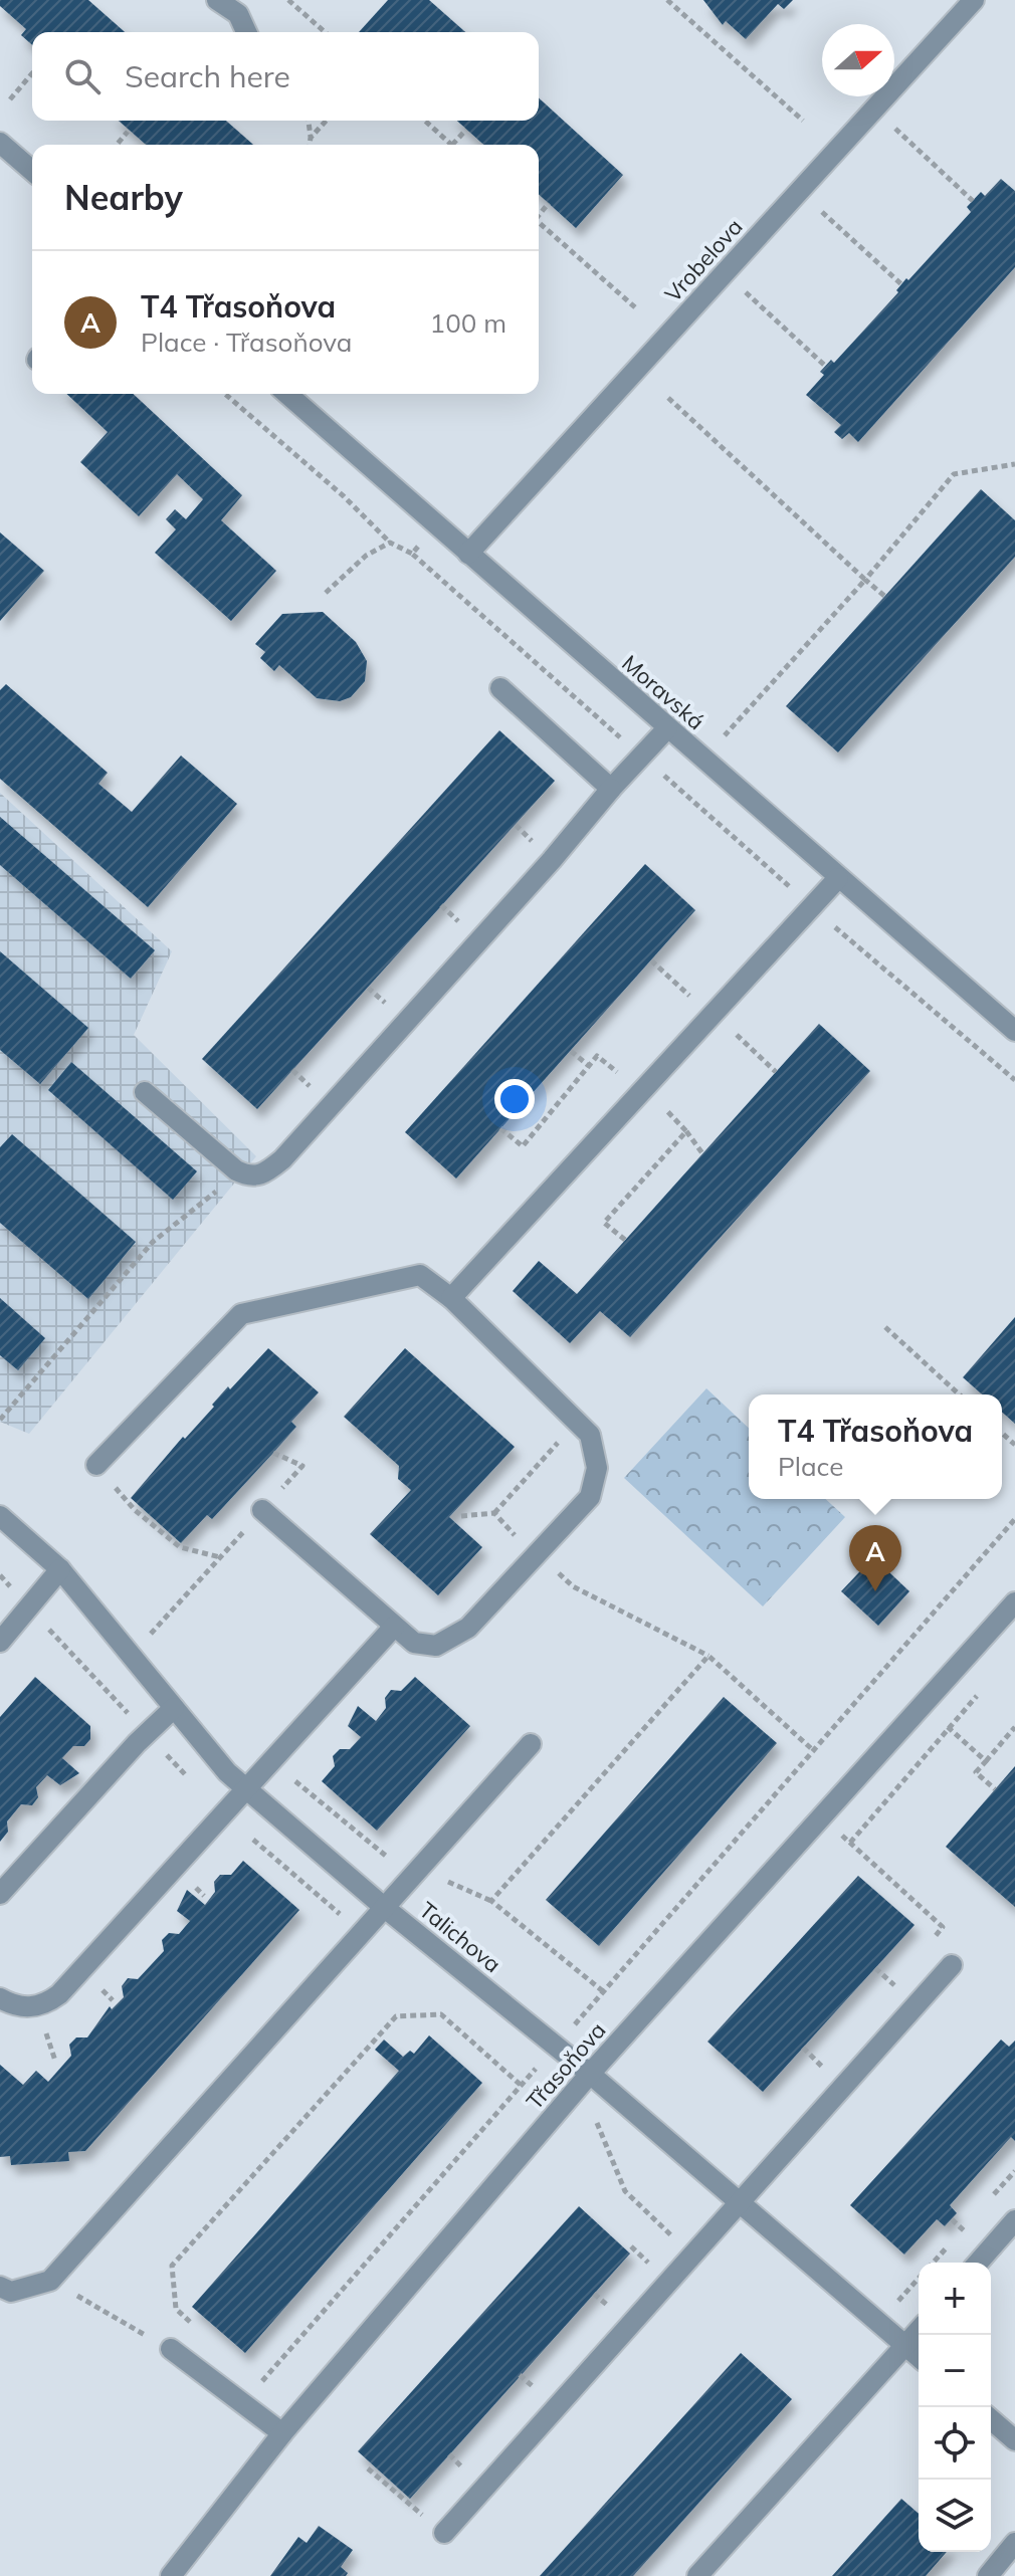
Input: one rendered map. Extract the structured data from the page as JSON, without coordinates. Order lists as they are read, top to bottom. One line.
{"streets":{"street":["Vrobelova","Moravská","Talichova","Třasoňova"]},"crossings":[["Vrobelova","Moravská"],["Talichova","Třasoňova"]],"north":"right","page":{"search":"Search here","heading":"Nearby","list":[{"mark":"A","name":"T4 Třasoňova","note":"Place · Třasoňova","value":"100 m"}],"popup":["T4 Třasoňova","Place"],"pins":"A","map_buttons":["+","−"]}}
